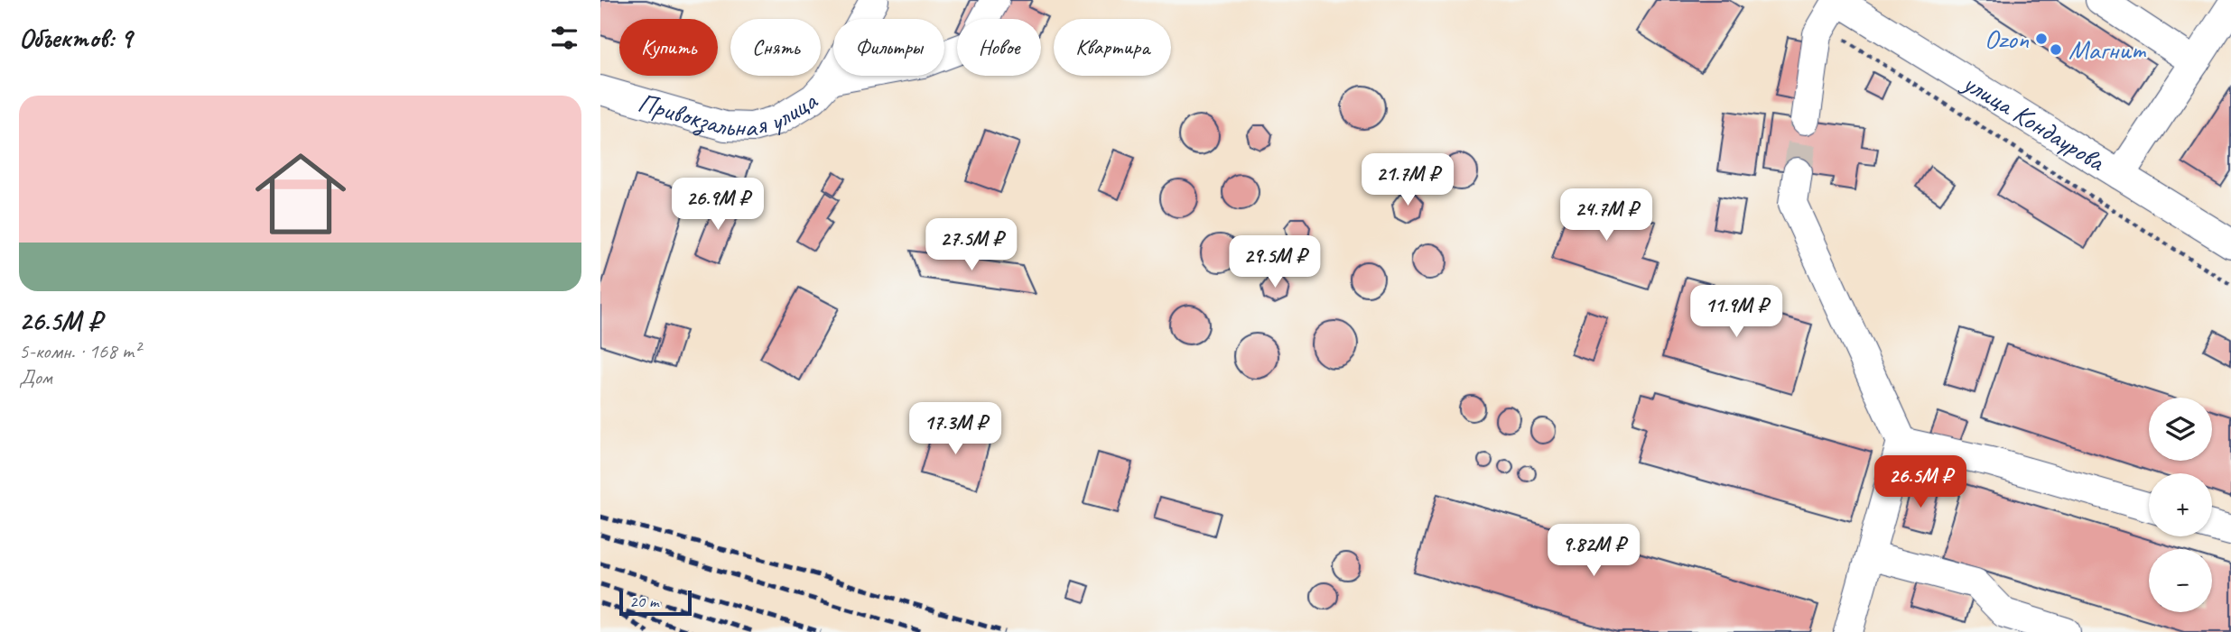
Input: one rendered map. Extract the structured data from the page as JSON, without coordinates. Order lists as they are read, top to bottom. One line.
{"streets":{"street":["Привокзальная улица","улица Кондаурова"]},"places":["Ozon","Магнит"],"scale_bar":"20 m","page":{"heading":"Объектов: 9","chip":["Купить","Снять","Фильтры","Новое","Квартира"],"list":[{"name":"26.5M ₽","note":"5-комн. · 168 m² · Дом"}],"price":["21.7M ₽","26.9M ₽","24.7M ₽","27.5M ₽","29.5M ₽","11.9M ₽","17.3M ₽","26.5M ₽","9.82M ₽"],"map_buttons":["+","−"],"scale":"20 m"}}
